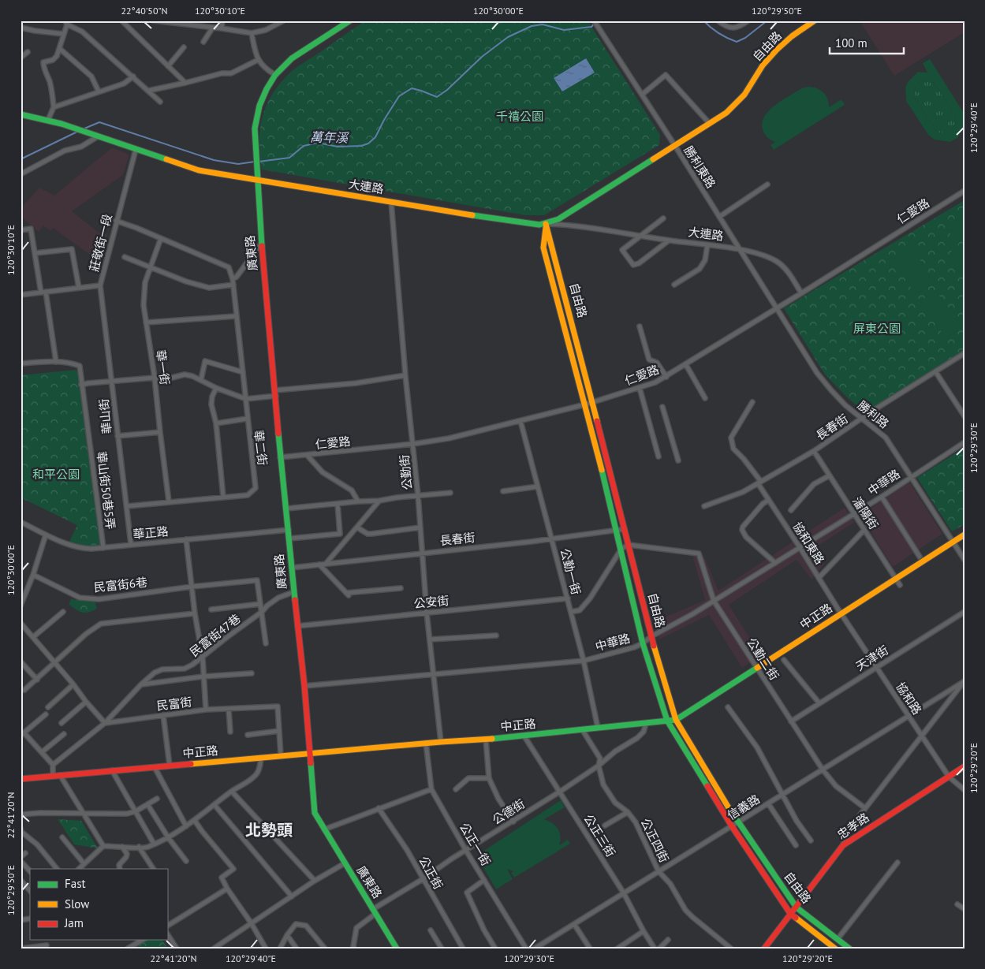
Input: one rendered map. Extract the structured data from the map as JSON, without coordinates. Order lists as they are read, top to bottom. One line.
{"streets":{"street":["自由路","勝利東路","大連路","仁愛路","莊敬街一段","廣東路","華一街","勝利路","華山街","長春街","華二街","公勤街","中華路","華山街50巷5弄","瀋陽街","華正路","協和東路","公勤一街","民富街6巷","公安街","中正路","民富街47巷","天津街","公勤二街","協和路","民富街","信義路","公德街","忠孝路","公正三街","公正四街","公正一街","公正街"]},"crossings":[["自由路","勝利東路"],["自由路","大連路"],["自由路","仁愛路"],["自由路","長春街"],["自由路","中華路"],["自由路","中正路"],["自由路","公勤二街"],["自由路","信義路"],["自由路","忠孝路"],["勝利東路","大連路"],["勝利東路","仁愛路"],["勝利東路","勝利路"],["大連路","莊敬街一段"],["大連路","廣東路"],["大連路","公勤街"],["仁愛路","廣東路"],["仁愛路","勝利路"],["仁愛路","公勤街"],["仁愛路","公勤一街"],["莊敬街一段","華山街"],["莊敬街一段","華二街"],["廣東路","長春街"],["廣東路","中華路"],["廣東路","華正路"],["廣東路","公安街"],["廣東路","中正路"],["廣東路","民富街47巷"],["廣東路","公德街"],["華一街","華二街"],["勝利路","長春街"],["勝利路","中華路"],["勝利路","中正路"],["華山街","華二街"],["華山街","華正路"],["長春街","公勤街"],["長春街","瀋陽街"],["長春街","協和東路"],["長春街","公勤一街"],["公勤街","中華路"],["公勤街","公安街"],["公勤街","中正路"],["中華路","瀋陽街"],["中華路","協和東路"],["中華路","公勤一街"],["中華路","公勤二街"],["華山街50巷5弄","華正路"],["瀋陽街","中正路"],["華正路","民富街"],["協和東路","中正路"],["協和東路","協和路"],["公勤一街","公安街"],["公勤一街","中正路"],["民富街6巷","民富街"],["中正路","公勤二街"],["中正路","協和路"],["中正路","公德街"],["中正路","公正三街"],["中正路","公正四街"],["中正路","公正一街"],["民富街47巷","民富街"],["天津街","公勤二街"],["天津街","協和路"],["公勤二街","信義路"],["協和路","信義路"],["協和路","忠孝路"],["信義路","忠孝路"],["信義路","公正三街"],["信義路","公正四街"],["公德街","公正三街"],["公德街","公正四街"],["公德街","公正一街"],["公德街","公正街"]],"districts":["北勢頭"],"water":["萬年溪"],"parks":["千禧公園","屏東公園","和平公園"],"legend":["Fast","Slow","Jam"],"scale_bar":"100 m","coordinates":["22°40'50\"N","120°30'10\"E","120°30'00\"E","120°29'50\"E","120°29'40\"E","120°29'30\"E","120°29'20\"E","22°41'20\"N"]}
